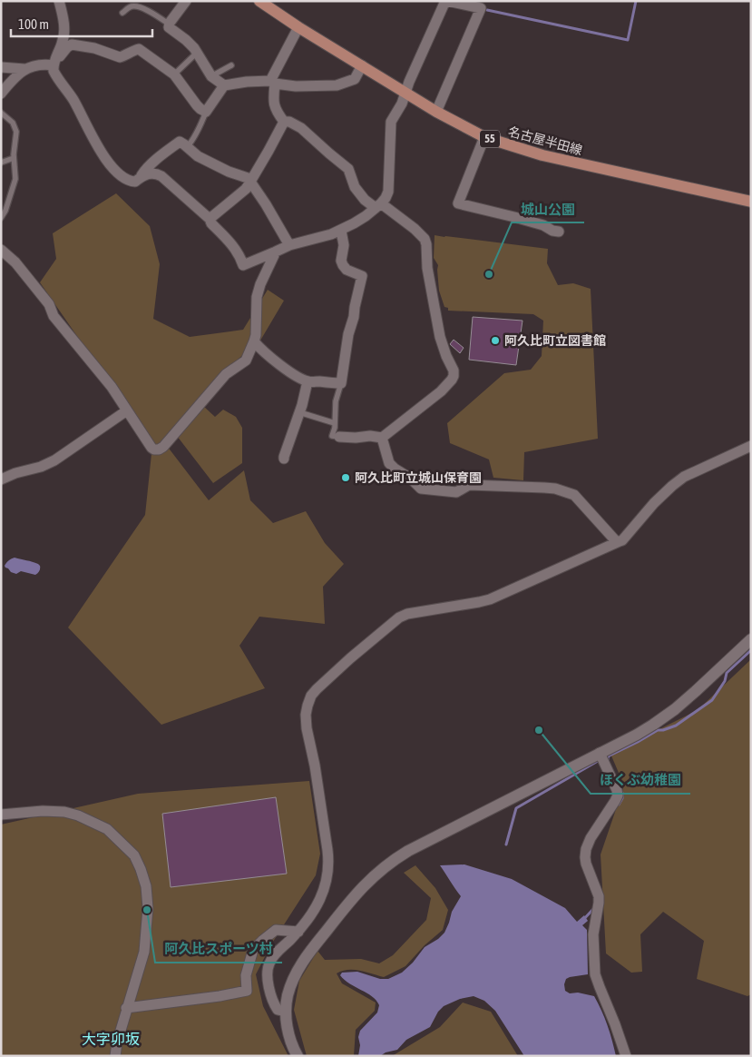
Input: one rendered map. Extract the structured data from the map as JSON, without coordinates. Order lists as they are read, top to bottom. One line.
{"streets":{"main road":["55","名古屋半田線"]},"districts":["大字卯坂"],"places":["城山公園","阿久比町立図書館","阿久比町立城山保育園","ほくぶ幼稚園","阿久比スポーツ村"],"scale_bar":"100 m"}
